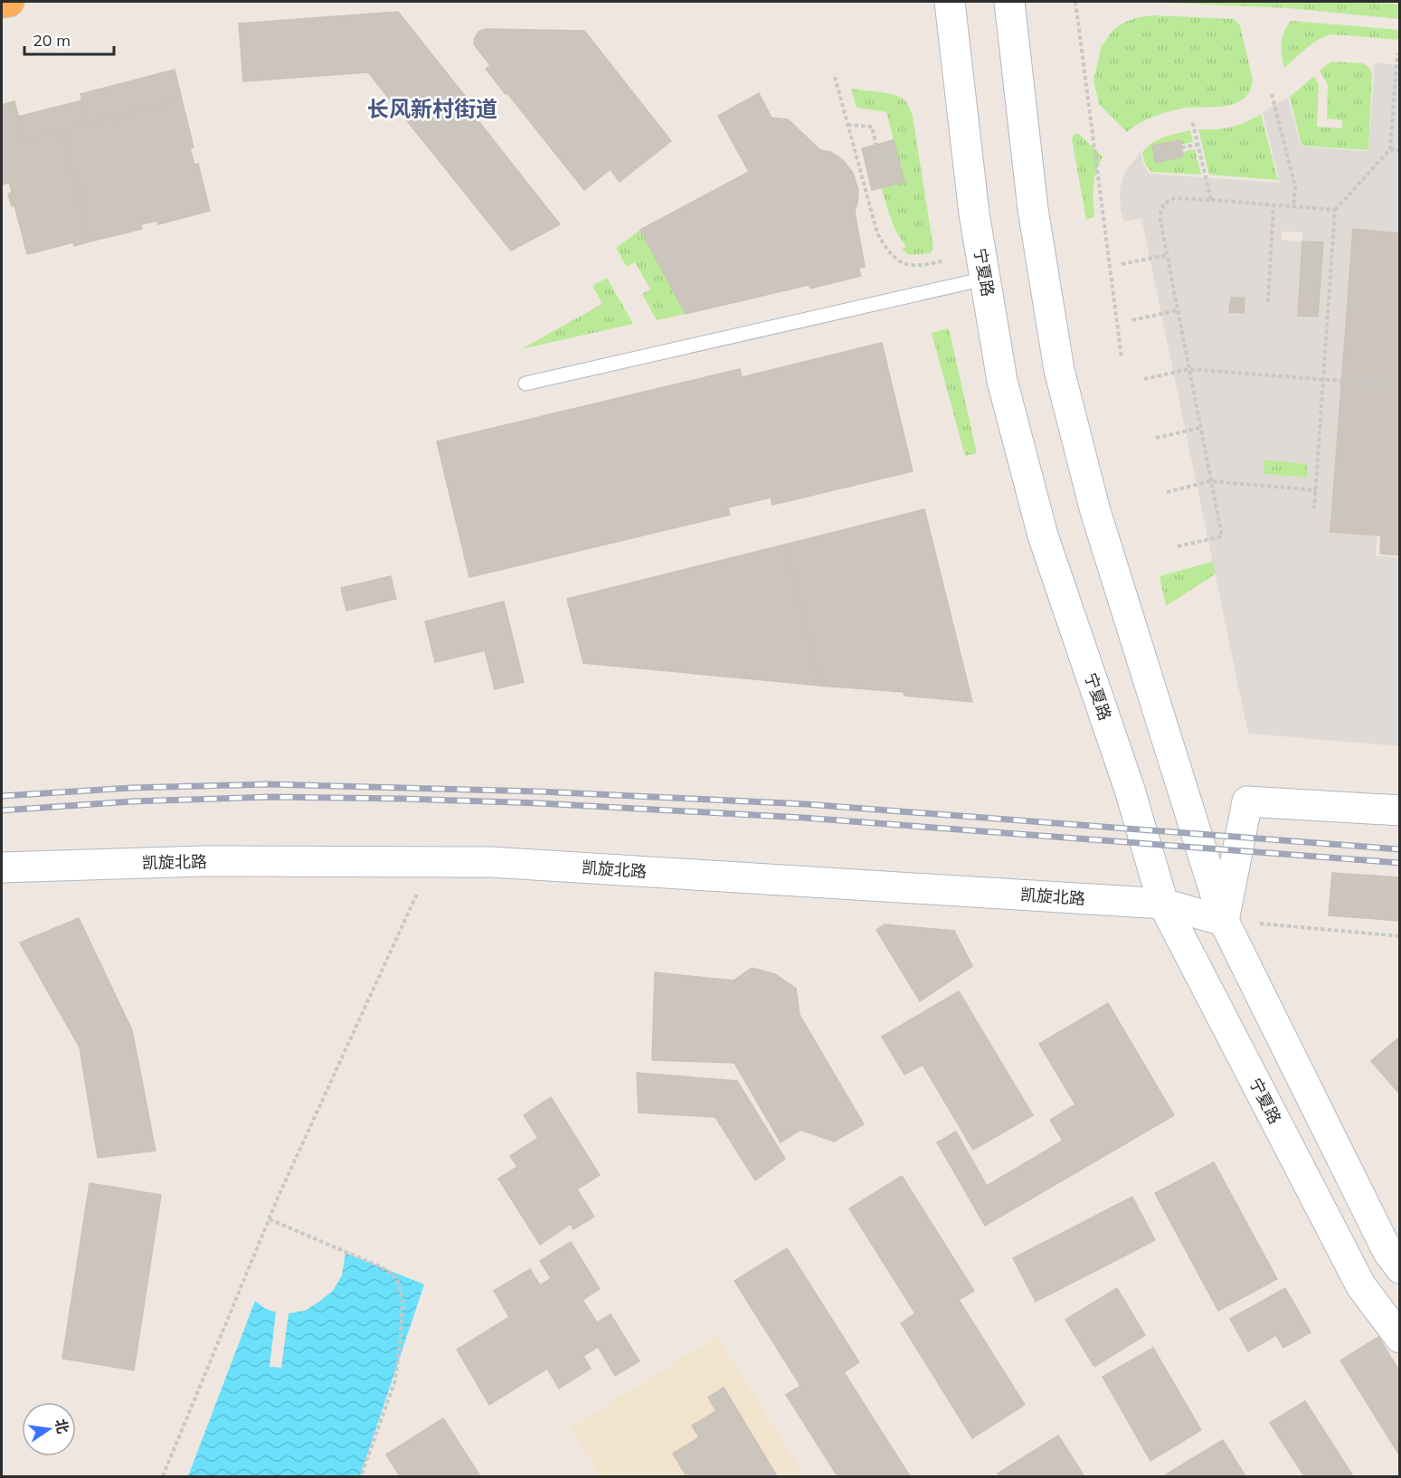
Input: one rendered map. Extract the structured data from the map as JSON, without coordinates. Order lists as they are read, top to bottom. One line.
{"streets":{"main road":["宁夏路","凯旋北路"]},"crossings":[["宁夏路","凯旋北路"]],"districts":["长风新村街道"],"scale_bar":"20 m","north":"right"}
